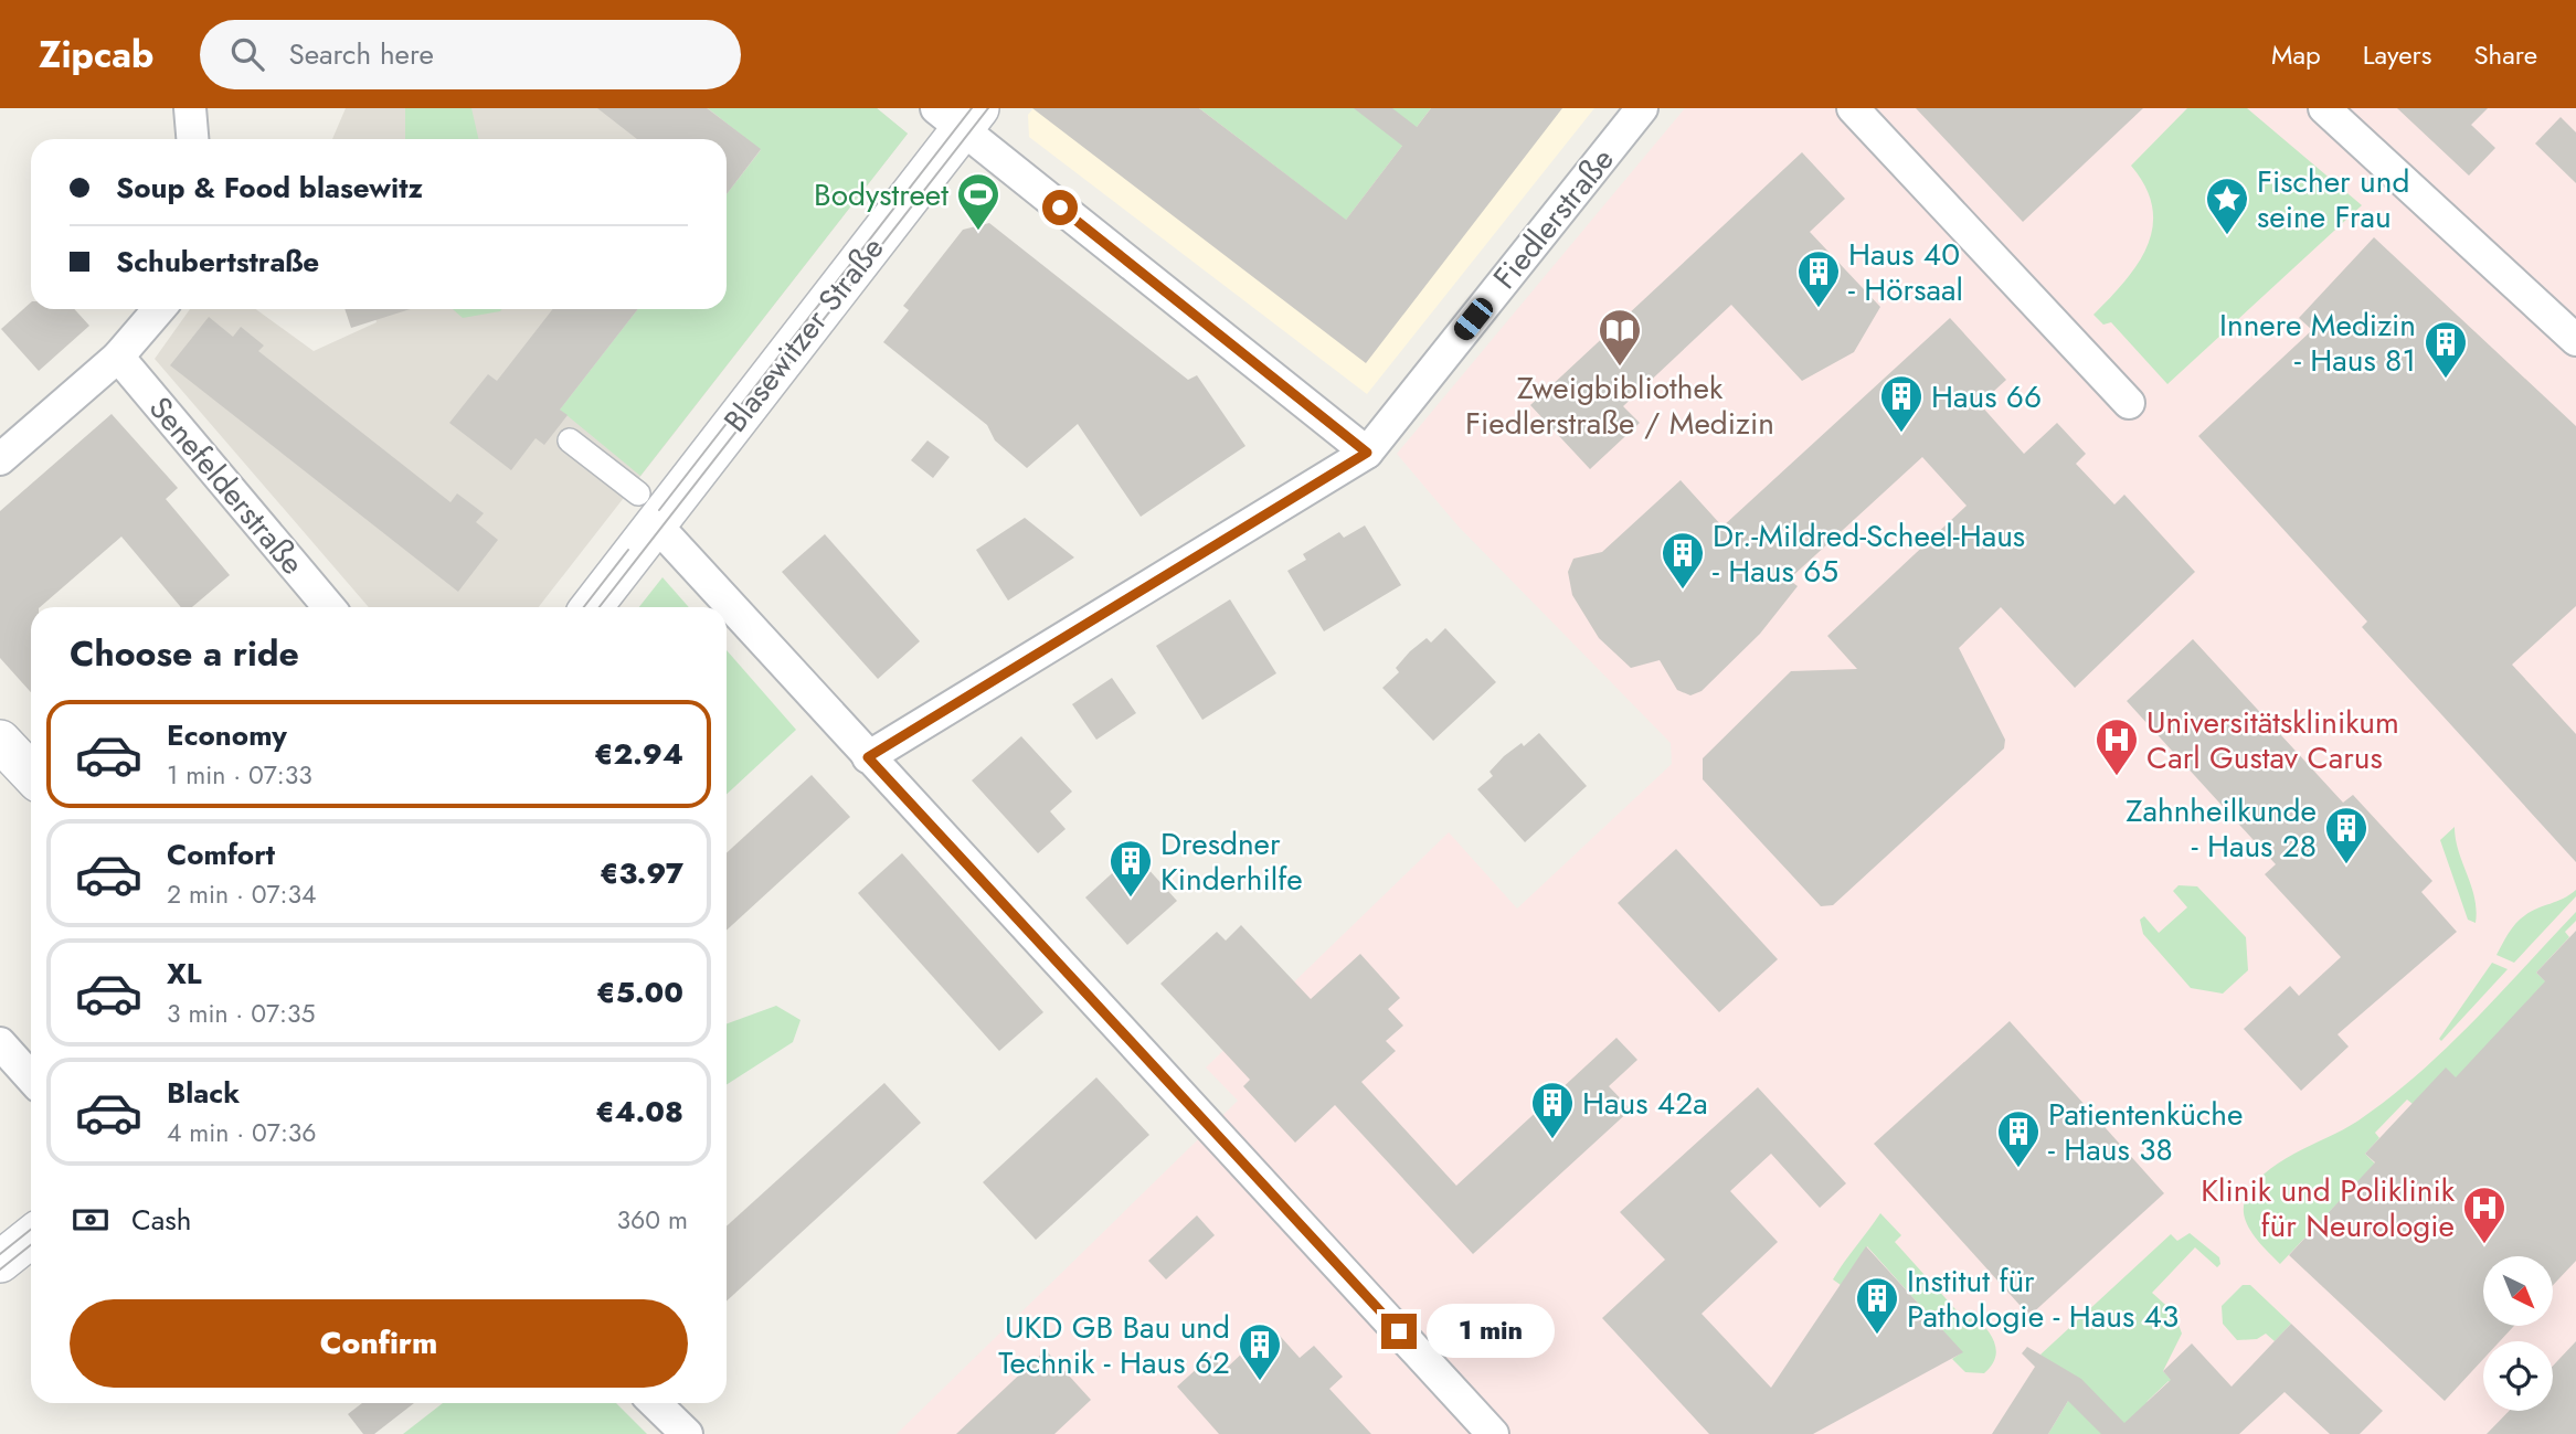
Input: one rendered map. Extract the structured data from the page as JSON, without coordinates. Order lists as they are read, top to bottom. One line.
{"streets":{"street":["Fiedlerstraße","Blasewitzer Straße","Senefelderstraße"]},"places":{"sports":["Bodystreet"],"place":["Fischer und seine Frau"],"building":["Haus 40 - Hörsaal","Innere Medizin - Haus 81","Haus 66","Dr.-Mildred-Scheel-Haus - Haus 65","Zahnheilkunde - Haus 28","Dresdner Kinderhilfe","Haus 42a","Patientenküche - Haus 38","Institut für Pathologie - Haus 43","UKD GB Bau und Technik - Haus 62"],"library":["Zweigbibliothek Fiedlerstraße / Medizin"],"hospital":["Universitätsklinikum Carl Gustav Carus","Klinik und Poliklinik für Neurologie"]},"north":"bottom right","page":{"header":"Zipcab","search":"Search here","nav":["Map","Layers","Share"],"banner":["Soup & Food blasewitz","Schubertstraße"],"heading":"Choose a ride","list":[{"name":"Economy","note":"1 min · 07:33","value":"€2.94"},{"name":"Comfort","note":"2 min · 07:34","value":"€3.97"},{"name":"XL","note":"3 min · 07:35","value":"€5.00"},{"name":"Black","note":"4 min · 07:36","value":"€4.08"}],"pay":["Cash","360 m"],"buttons":"Confirm","bubble":"1 min"}}
